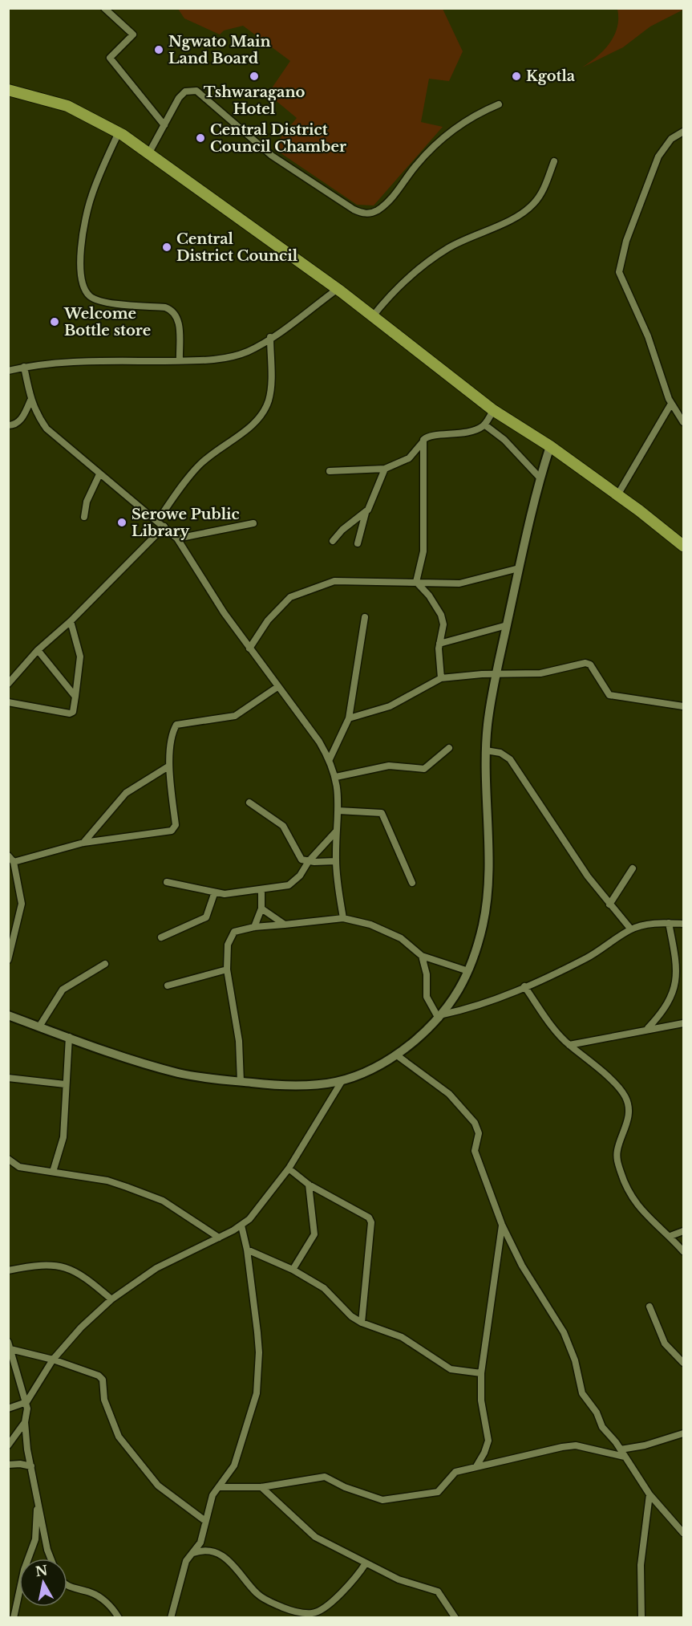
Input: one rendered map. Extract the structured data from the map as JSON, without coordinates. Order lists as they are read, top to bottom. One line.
{"places":["Ngwato Main Land Board","Tshwaragano Hotel","Kgotla","Central District Council Chamber","Central District Council","Welcome Bottle store","Serowe Public Library"],"north":"top"}
